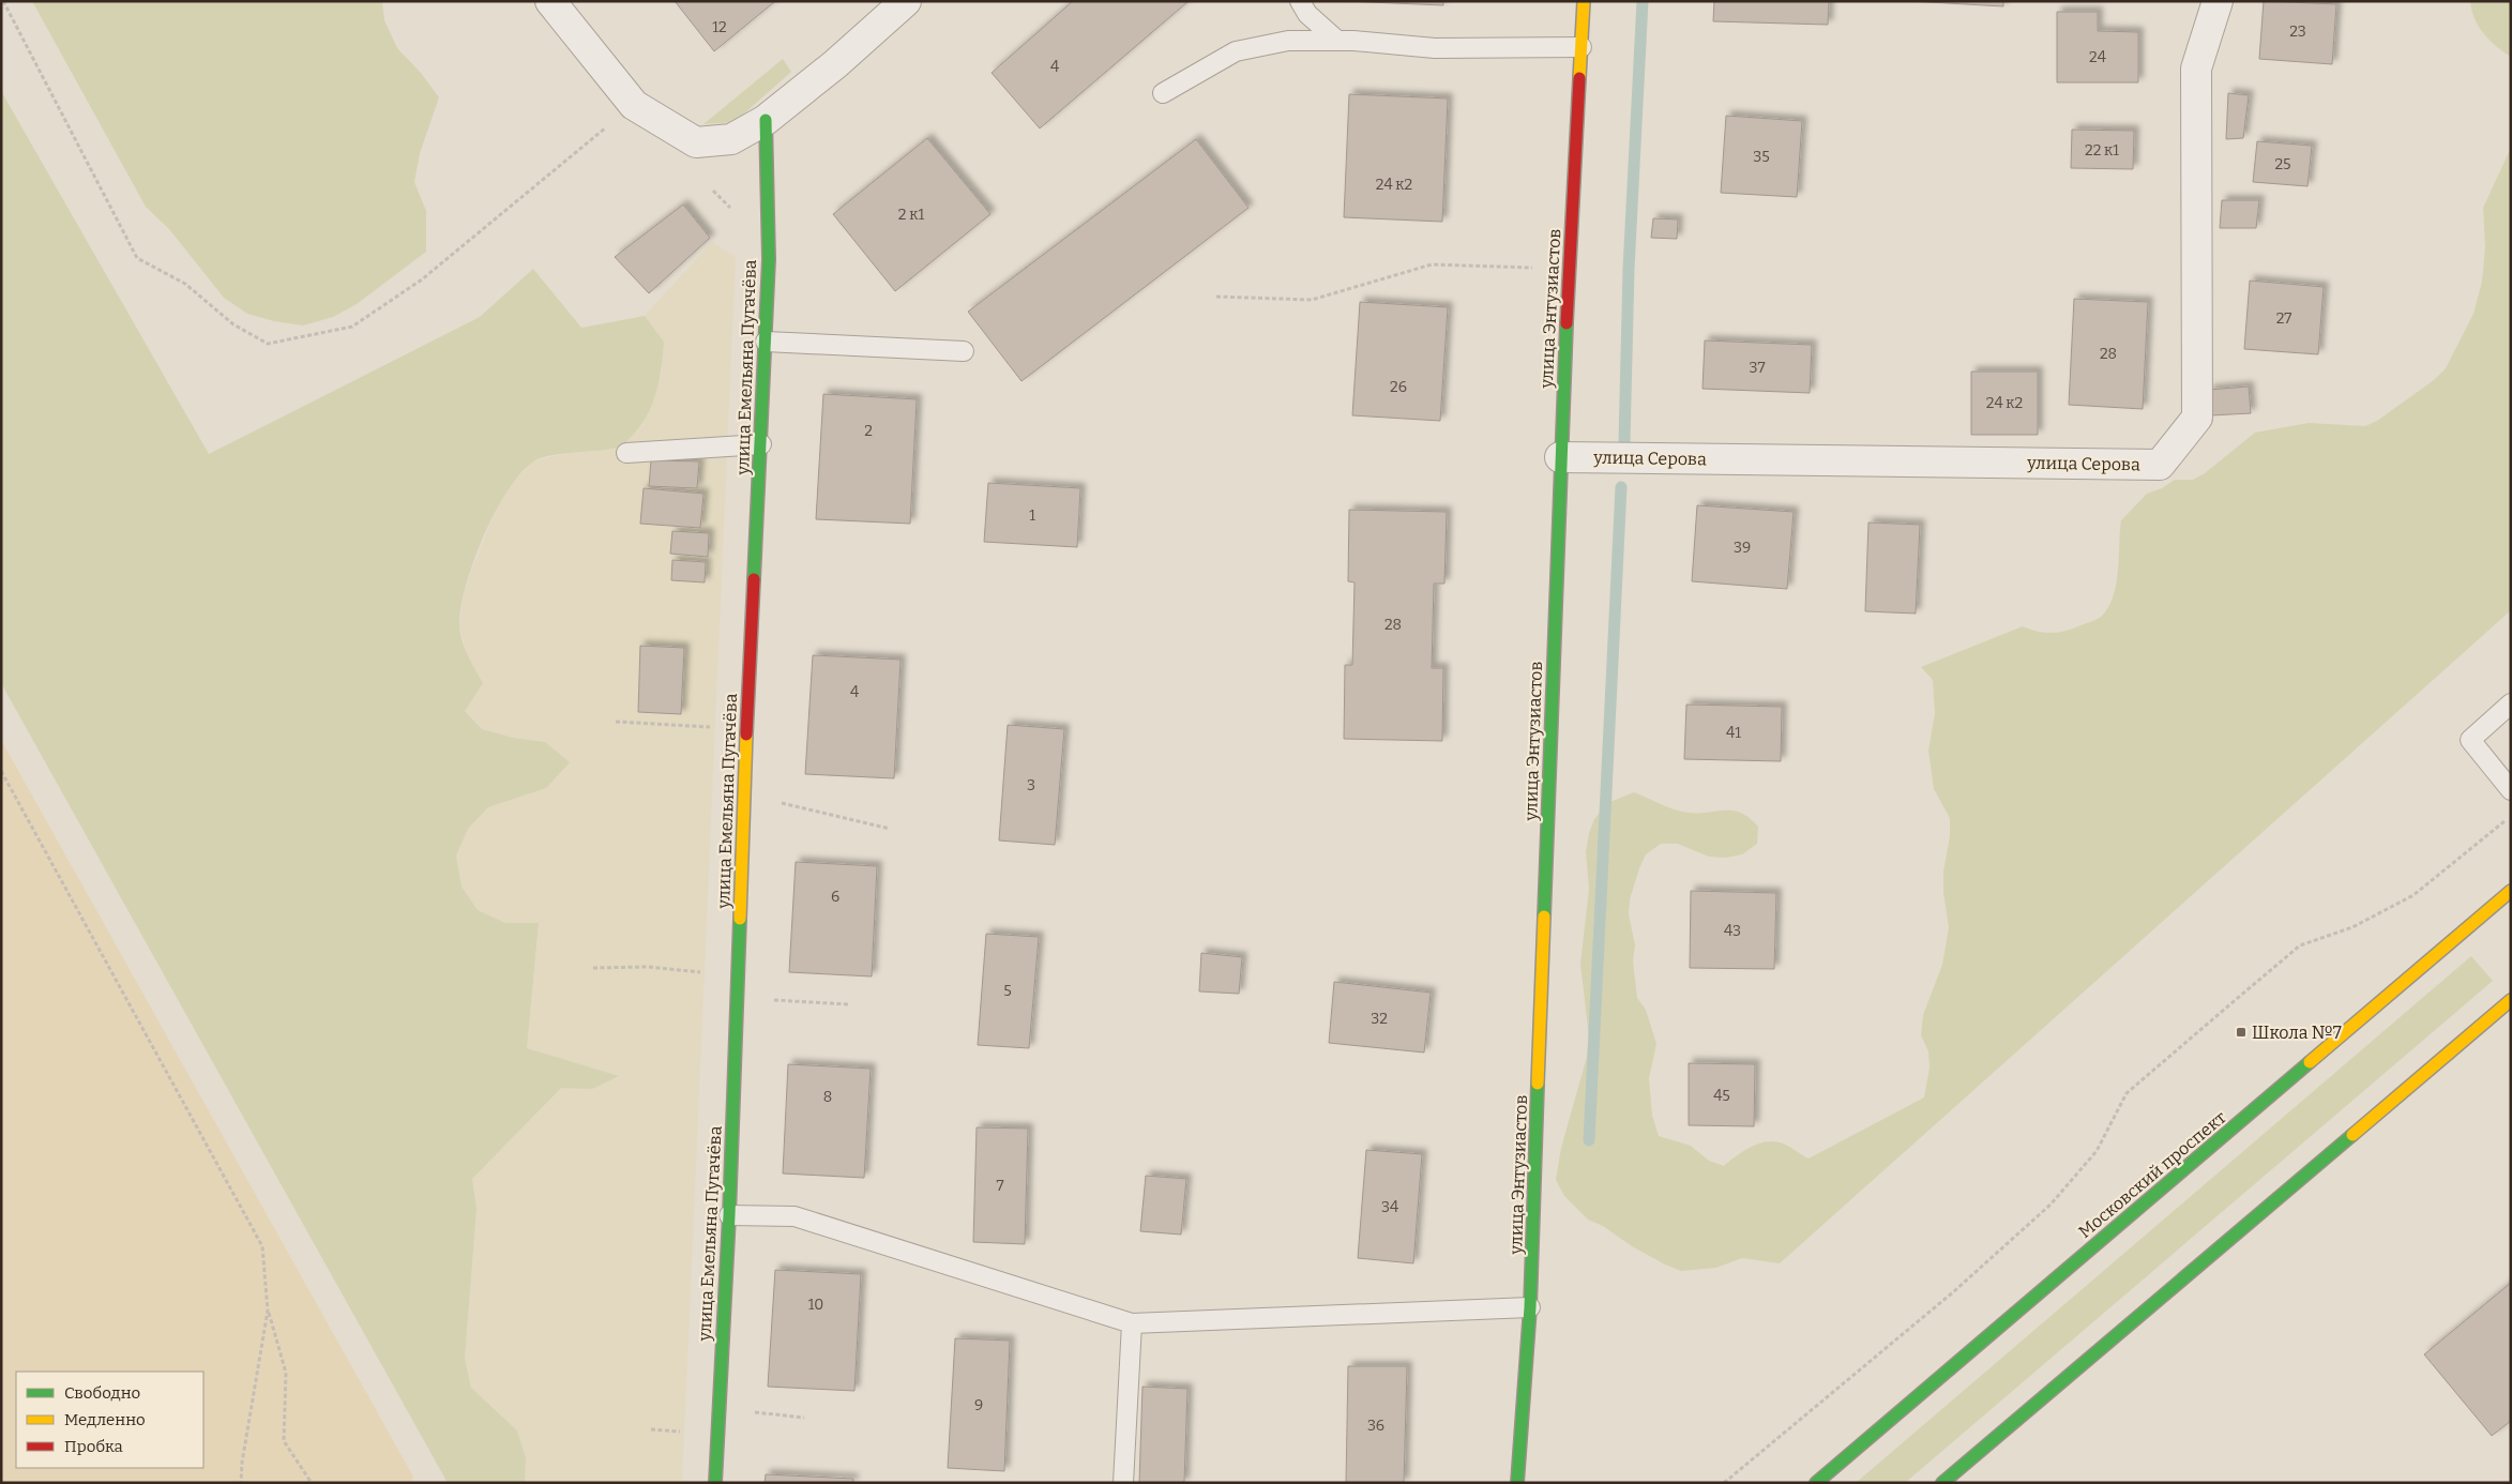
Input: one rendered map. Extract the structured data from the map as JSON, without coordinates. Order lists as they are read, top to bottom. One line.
{"streets":{"street":["улица Энтузиастов","улица Емельяна Пугачёва","улица Серова","Московский проспект"]},"crossings":[["улица Энтузиастов","улица Серова"]],"places":{"transit":["Школа №7"]},"house_numbers":["12","23","24","4","22 к1","35","25","24 к2","2 к1","27","28","37","26","24 к2","2","1","39","28","4","41","3","6","43","5","32","45","8","7","34","10","9","36"],"legend":["Свободно","Медленно","Пробка"]}
